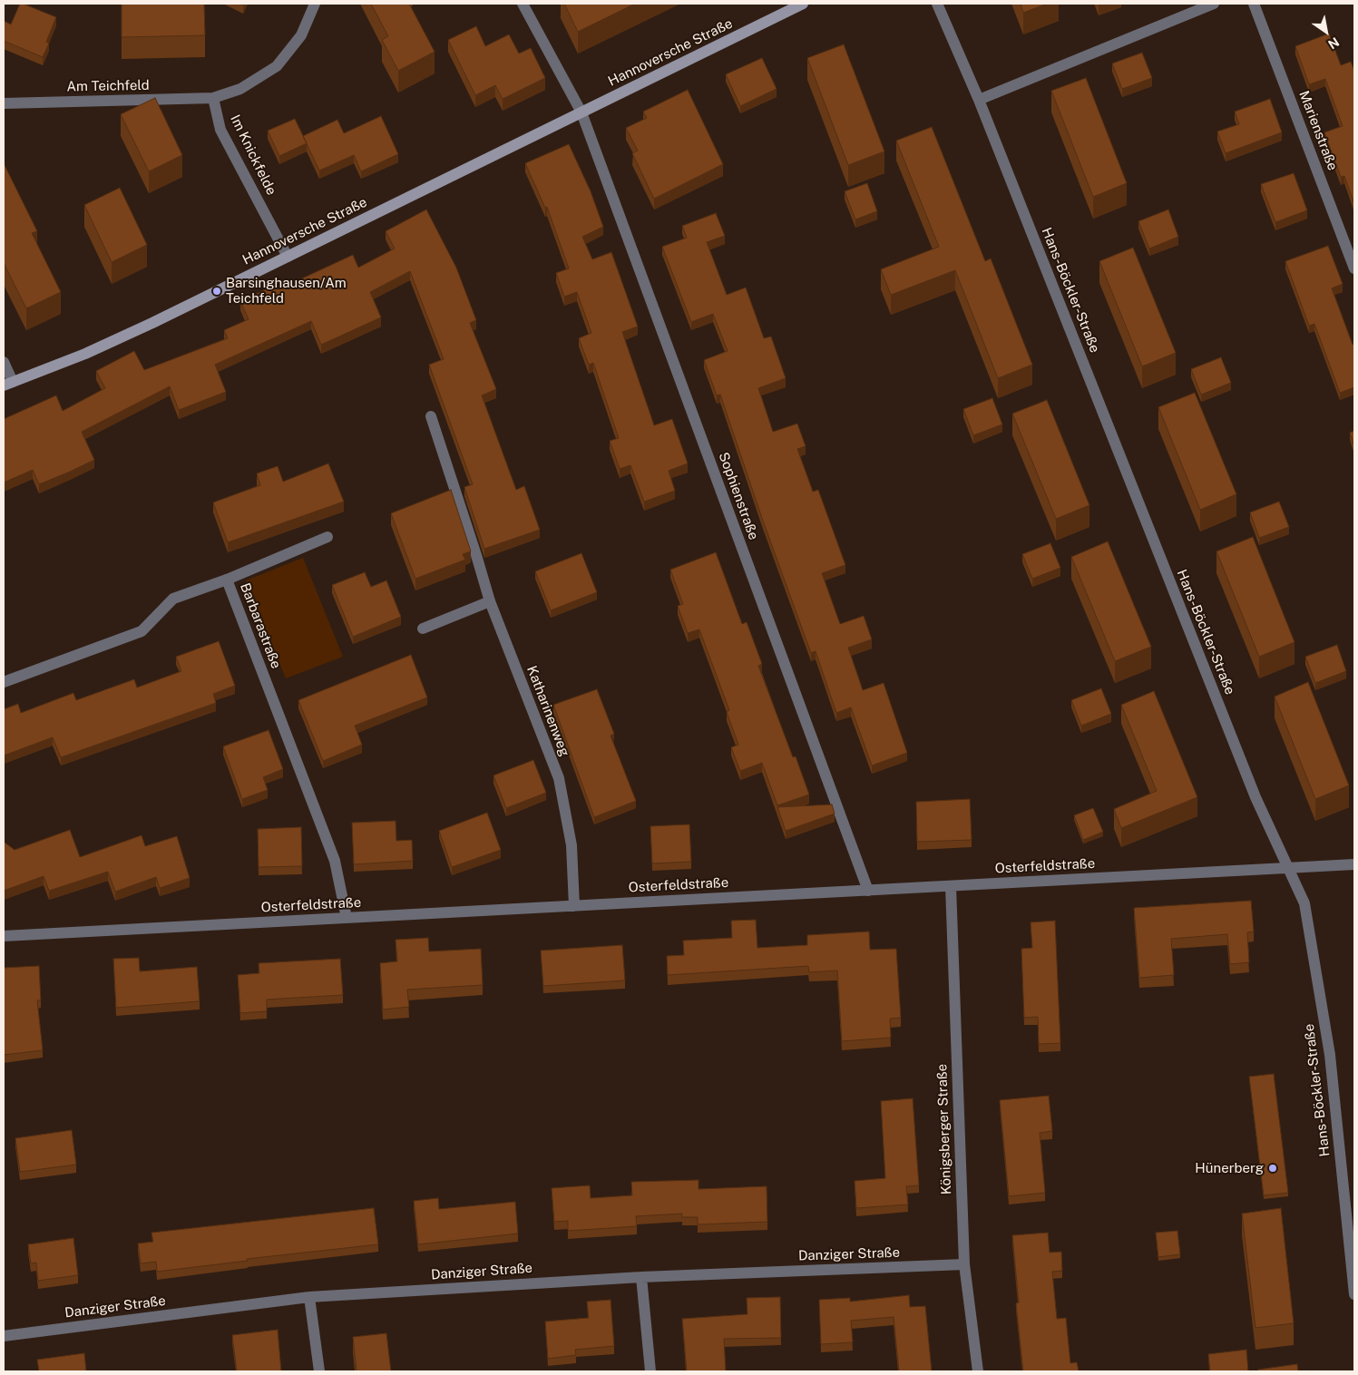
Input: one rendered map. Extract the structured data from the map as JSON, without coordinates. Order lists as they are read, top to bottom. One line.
{"streets":{"street":["Hannoversche Straße","Am Teichfeld","Marienstraße","Im Knickfelde","Hans-Böckler-Straße","Sophienstraße","Barbarastraße","Katharinenweg","Osterfeldstraße","Königsberger Straße","Danziger Straße"]},"crossings":[["Hannoversche Straße","Im Knickfelde"],["Hannoversche Straße","Sophienstraße"],["Am Teichfeld","Im Knickfelde"],["Hans-Böckler-Straße","Osterfeldstraße"],["Sophienstraße","Osterfeldstraße"],["Barbarastraße","Osterfeldstraße"],["Katharinenweg","Osterfeldstraße"],["Osterfeldstraße","Königsberger Straße"],["Königsberger Straße","Danziger Straße"]],"places":["Barsinghausen/Am Teichfeld","Hünerberg"],"north":"bottom right"}
